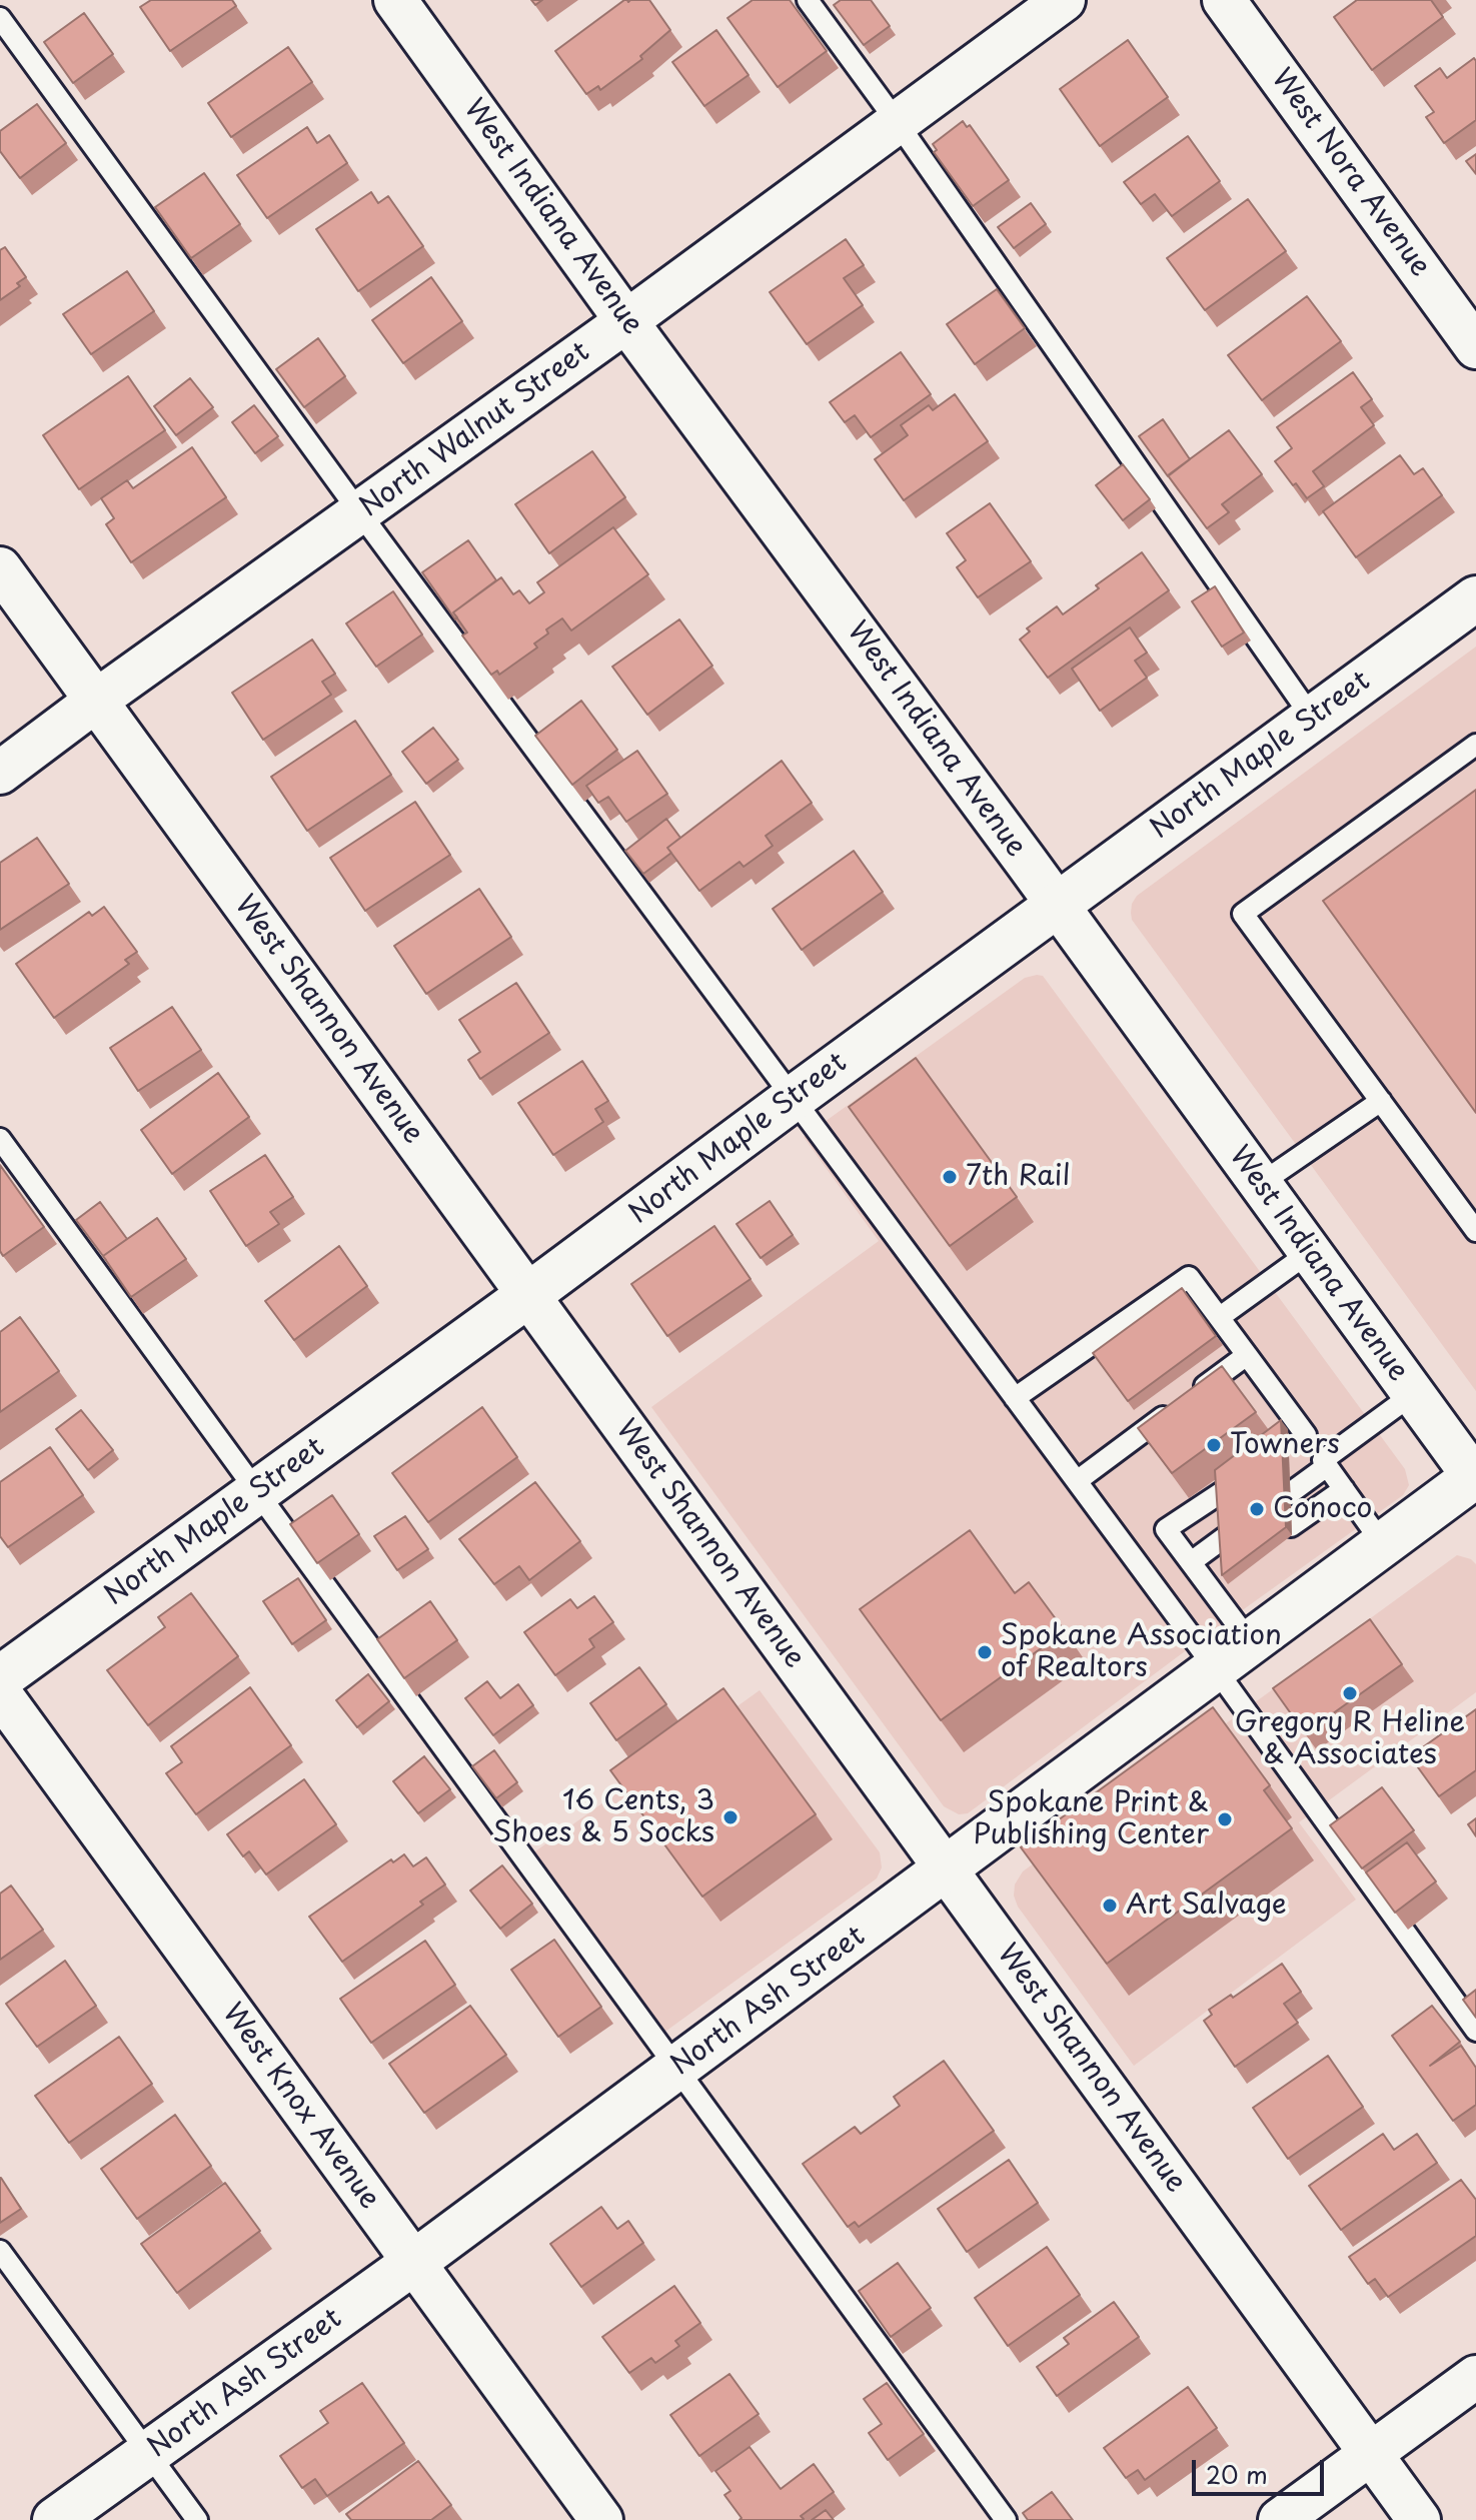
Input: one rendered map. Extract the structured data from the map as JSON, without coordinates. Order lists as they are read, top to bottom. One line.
{"streets":{"main road":["North Maple Street","North Ash Street"],"street":["West Nora Avenue","West Indiana Avenue","North Walnut Street","West Shannon Avenue","West Knox Avenue"]},"crossings":[["West Indiana Avenue","North Walnut Street"],["West Indiana Avenue","North Maple Street"],["West Indiana Avenue","North Ash Street"],["North Walnut Street","West Shannon Avenue"],["North Maple Street","West Shannon Avenue"],["West Shannon Avenue","North Ash Street"],["North Ash Street","West Knox Avenue"]],"places":["7th Rail","Towners","Conoco","Spokane Association of Realtors","Gregory R Heline & Associates","16 Cents, 3 Shoes & 5 Socks","Spokane Print & Publishing Center","Art Salvage"],"scale_bar":"20 m"}
